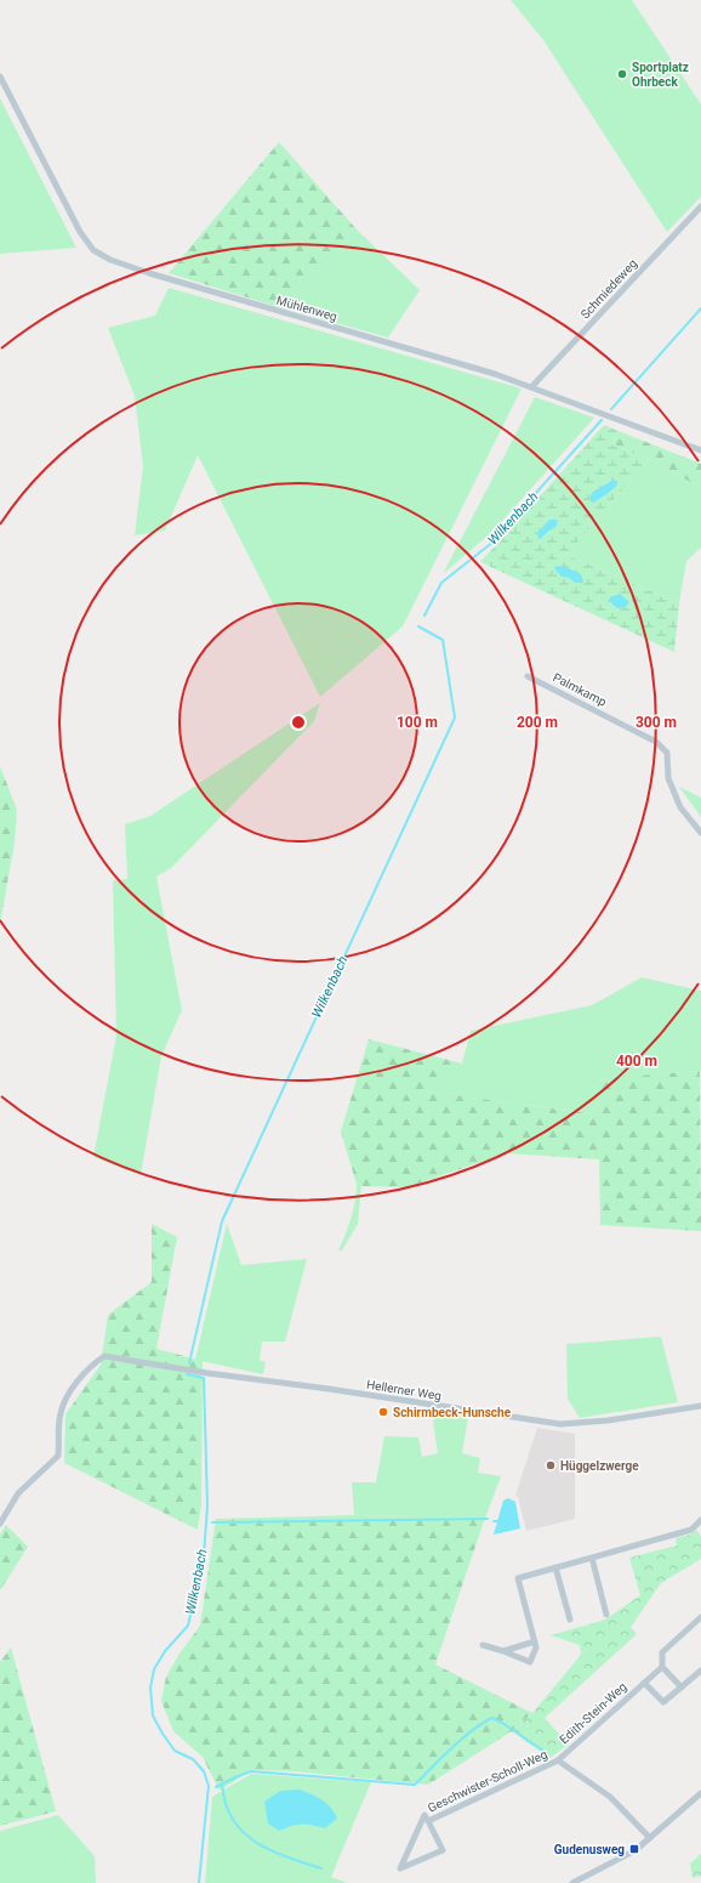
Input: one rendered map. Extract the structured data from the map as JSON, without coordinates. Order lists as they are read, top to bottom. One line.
{"streets":{"street":["Schmiedeweg","Mühlenweg","Palmkamp","Hellerner Weg","Edith-Stein-Weg","Geschwister-Scholl-Weg"]},"crossings":[["Schmiedeweg","Mühlenweg"],["Edith-Stein-Weg","Geschwister-Scholl-Weg"]],"water":["Wilkenbach"],"places":{"other":["Sportplatz Ohrbeck","Schirmbeck-Hunsche","Hüggelzwerge"],"transit":["Gudenusweg"]},"rings":["100 m","200 m","300 m","400 m"]}
